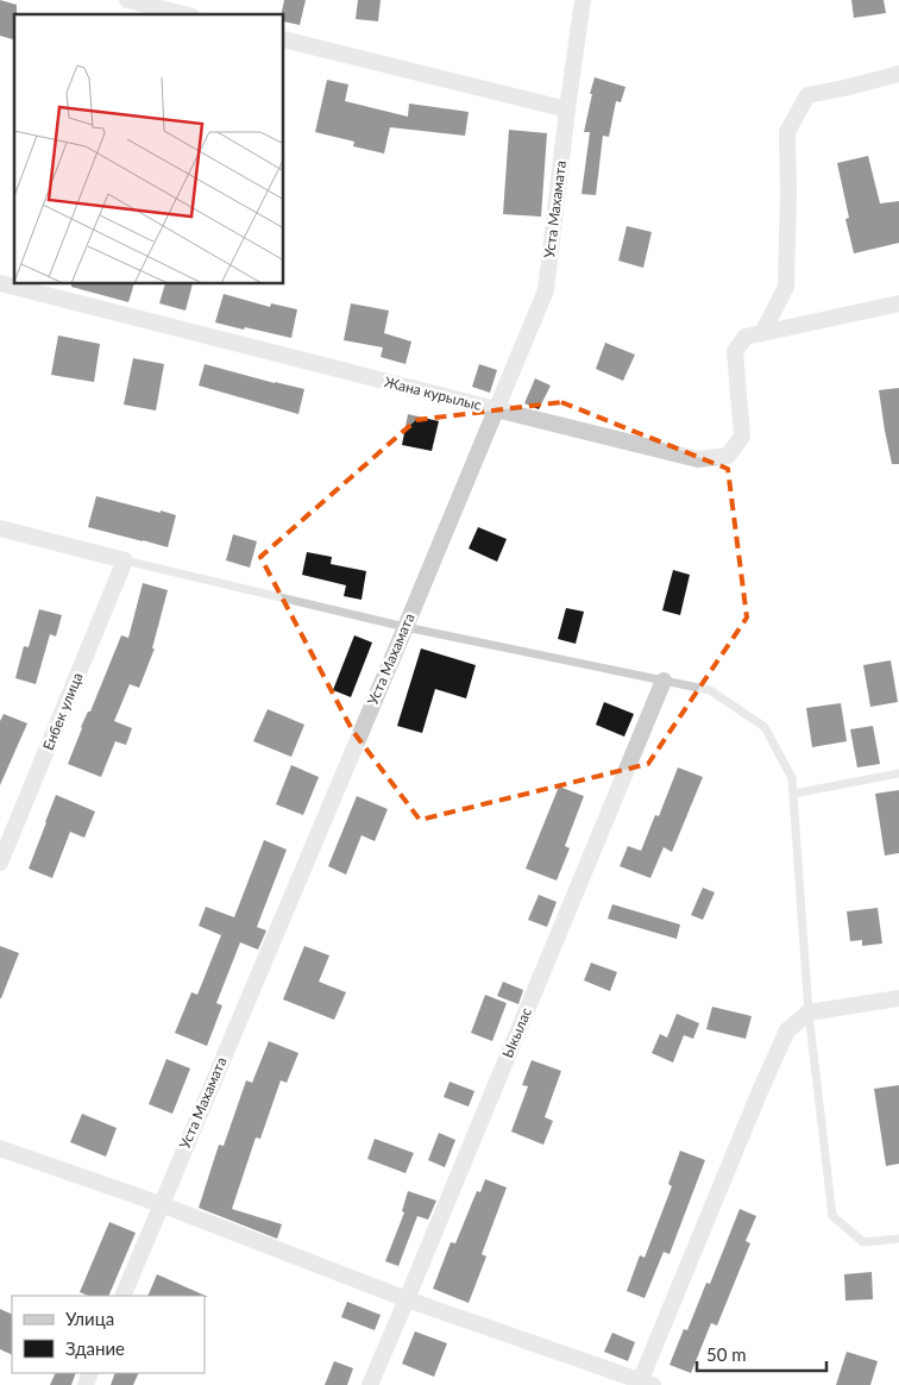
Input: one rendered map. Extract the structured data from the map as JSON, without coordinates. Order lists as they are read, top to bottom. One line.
{"streets":{"street":["Уста Махамата","Жана курылыс","Енбек улица","Ыкылас"]},"crossings":[["Уста Махамата","Жана курылыс"]],"legend":["Улица","Здание"],"scale_bar":"50 m"}
